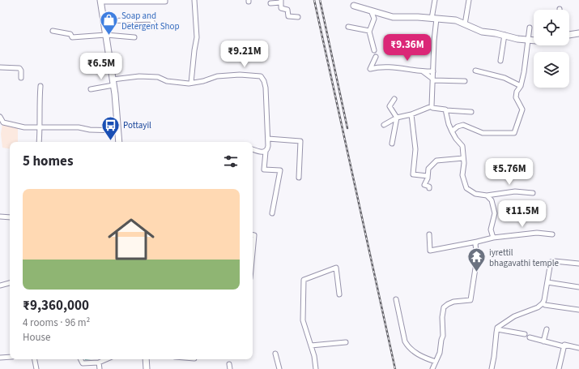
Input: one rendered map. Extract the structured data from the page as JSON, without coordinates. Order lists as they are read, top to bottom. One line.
{"places":{"shop":["Soap and Detergent Shop"],"bus stop":["Pottayil"],"temple":["iyrettil bhagavathi temple"]},"page":{"price":["₹9.36M","₹9.21M","₹6.5M","₹5.76M","₹11.5M"],"heading":"5 homes","list":[{"name":"₹9,360,000","note":"4 rooms · 96 m² · House"}]}}
